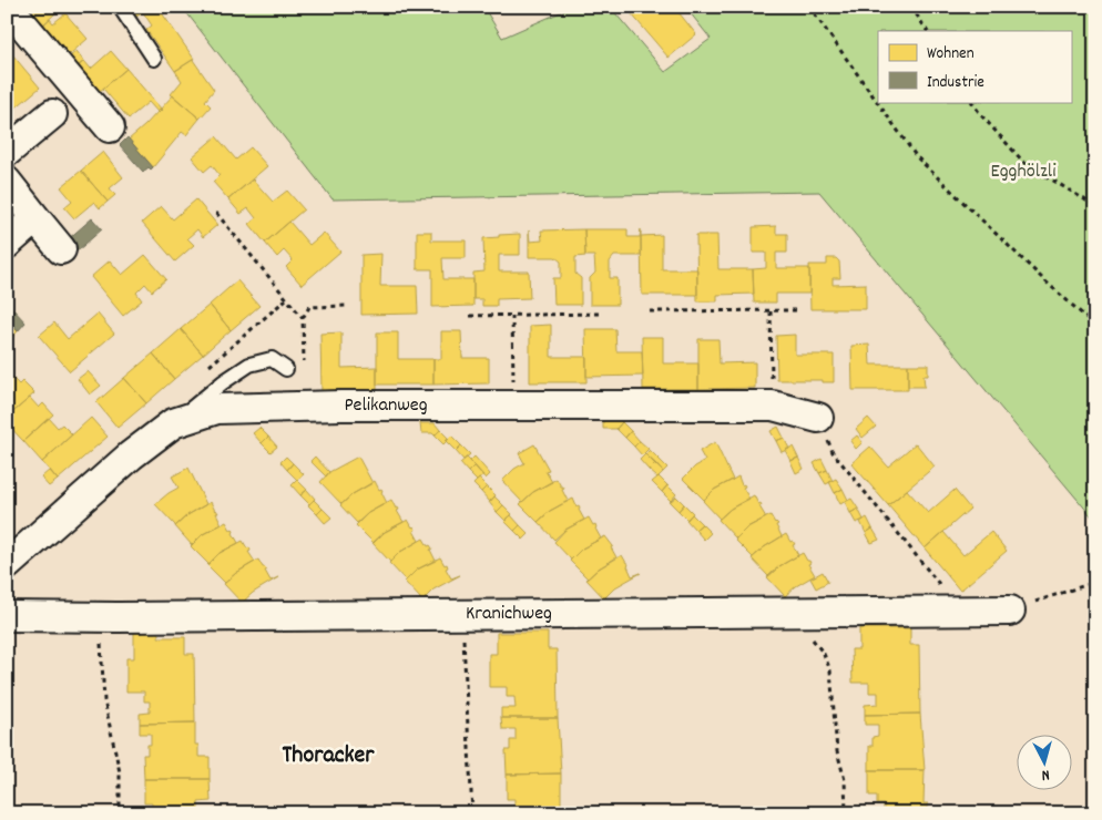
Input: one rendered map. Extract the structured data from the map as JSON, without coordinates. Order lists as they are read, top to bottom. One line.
{"streets":{"street":["Pelikanweg","Kranichweg"]},"districts":["Thoracker"],"parks":["Egghölzli"],"legend":["Wohnen","Industrie"],"north":"bottom"}
